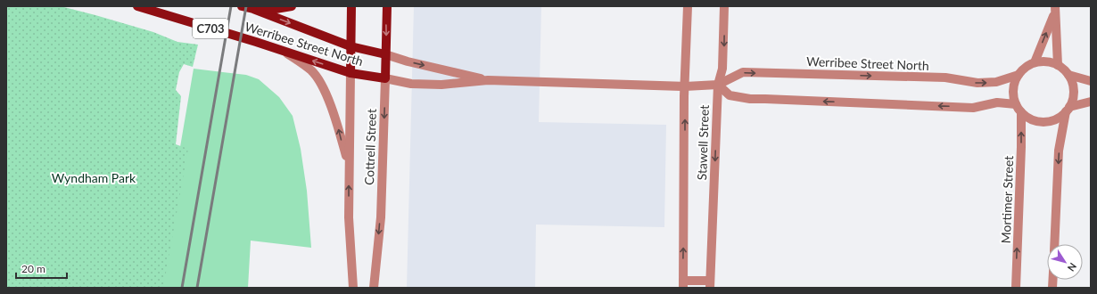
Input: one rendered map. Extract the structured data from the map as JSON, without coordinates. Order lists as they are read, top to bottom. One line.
{"streets":{"main road":["C703","Werribee Street North","Cottrell Street"],"street":["Stawell Street","Mortimer Street"]},"crossings":[["C703","Werribee Street North"],["Werribee Street North","Stawell Street"],["Werribee Street North","Cottrell Street"],["Werribee Street North","Mortimer Street"]],"parks":["Wyndham Park"],"scale_bar":"20 m","north":"bottom right"}
